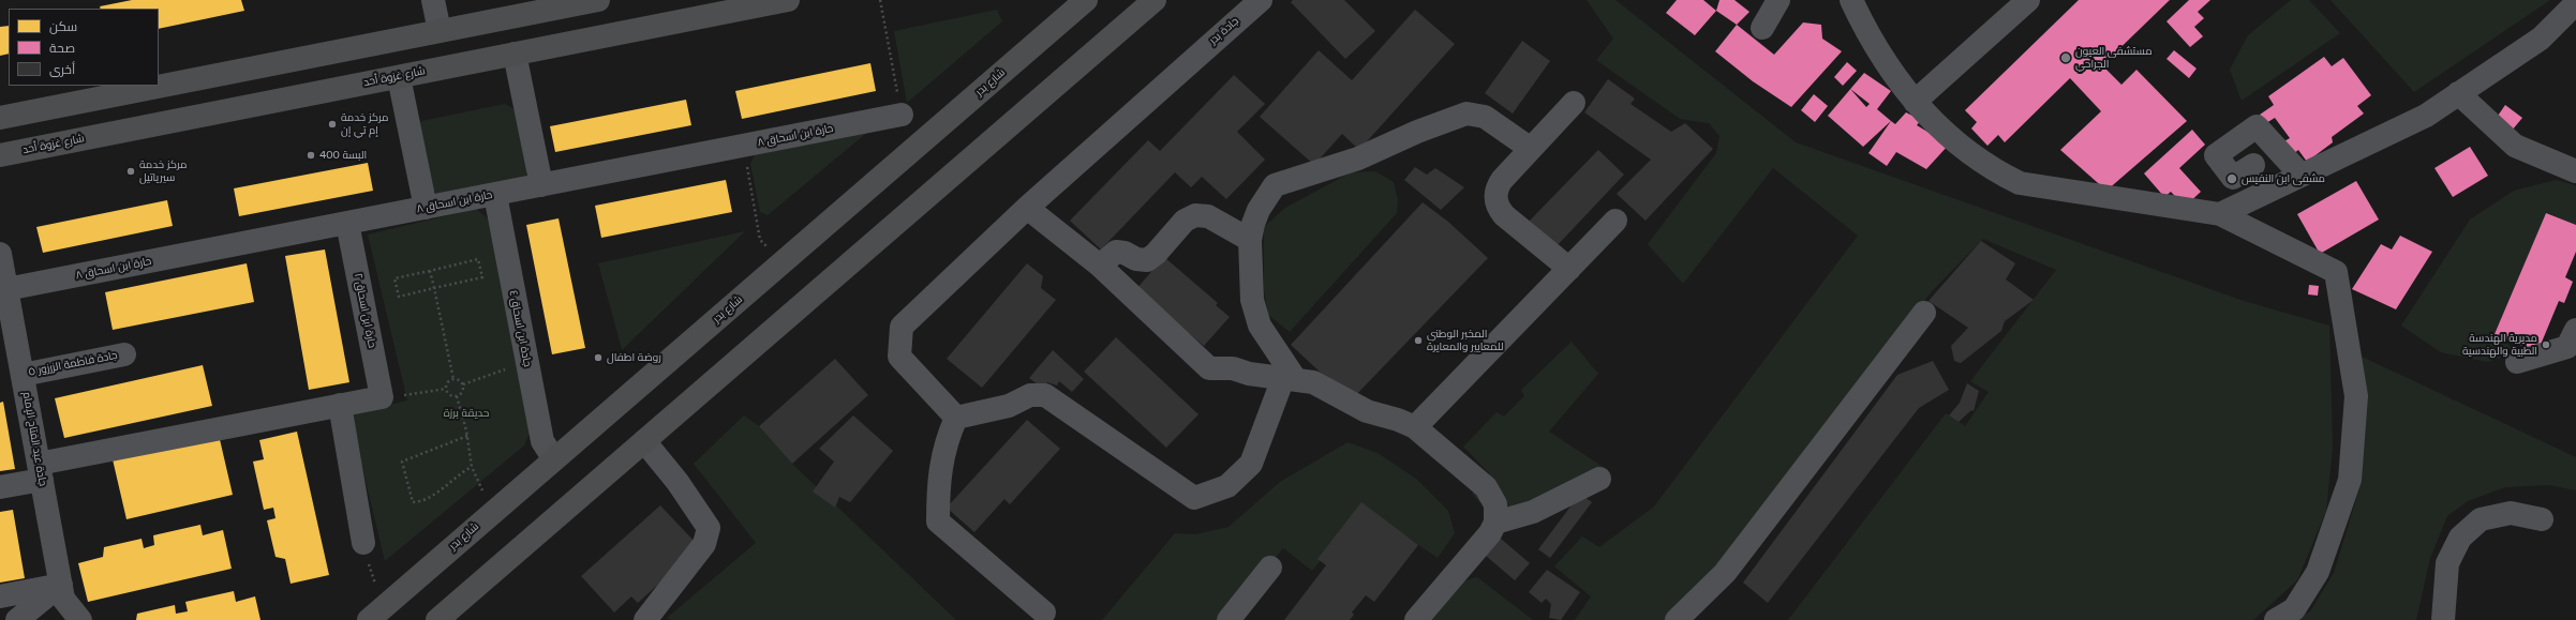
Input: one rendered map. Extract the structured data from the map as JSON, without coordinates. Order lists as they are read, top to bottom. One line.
{"streets":{"main road":["شارع غزوة أحد","شارع بدر"],"street":["جادة بدر","حارة ابن اسحاق ٨","حارة ابن اسحاق ٢","جادة ابن اسحاق ٤","جادة فاطمة الزرزور ٥","جادة عبد الفتاح الإمام"]},"crossings":[["شارع بدر","جادة ابن اسحاق ٤"],["حارة ابن اسحاق ٨","حارة ابن اسحاق ٢"],["حارة ابن اسحاق ٨","جادة ابن اسحاق ٤"],["حارة ابن اسحاق ٨","جادة عبد الفتاح الإمام"],["جادة فاطمة الزرزور ٥","جادة عبد الفتاح الإمام"]],"parks":["حديقة برزة"],"places":["مستشفى العيون الجراحي","مركز خدمة إم تي إن","البسة 400","مركز خدمة سيرياتيل","مشفى ابن النفيس","المخبر الوطني للمعايير والمعايرة","مديرية الهندسة الطبية والهندسية","روضة اطفال"],"legend":["سكن","صحة","أخرى"]}
